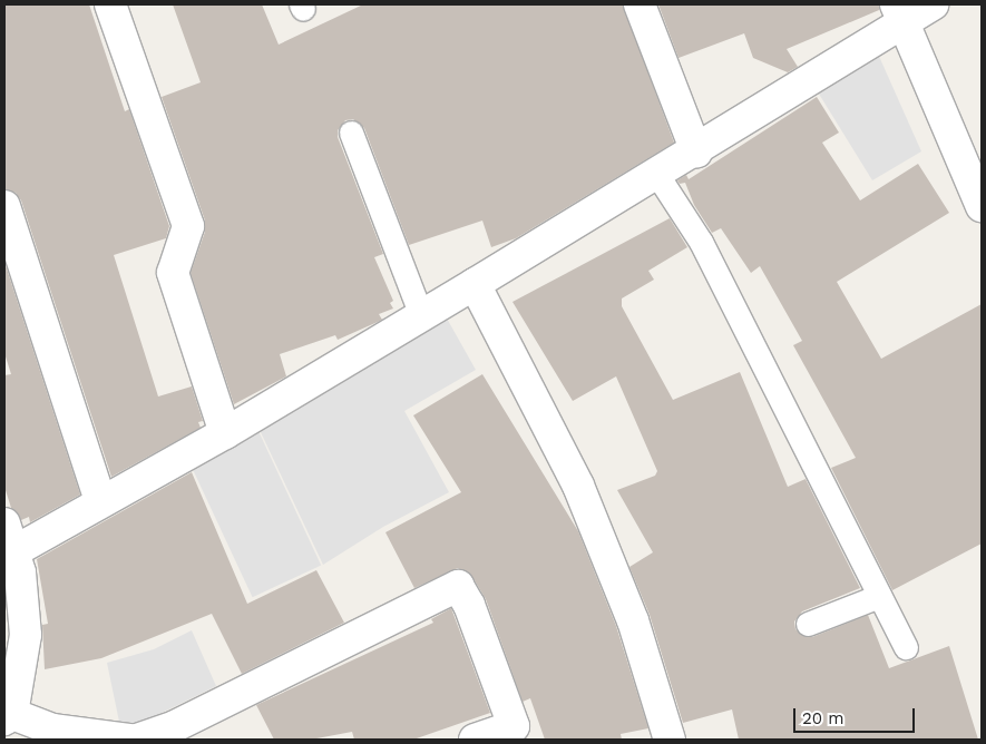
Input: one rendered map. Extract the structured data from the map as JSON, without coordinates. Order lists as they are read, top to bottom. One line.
{"scale_bar":"20 m"}
